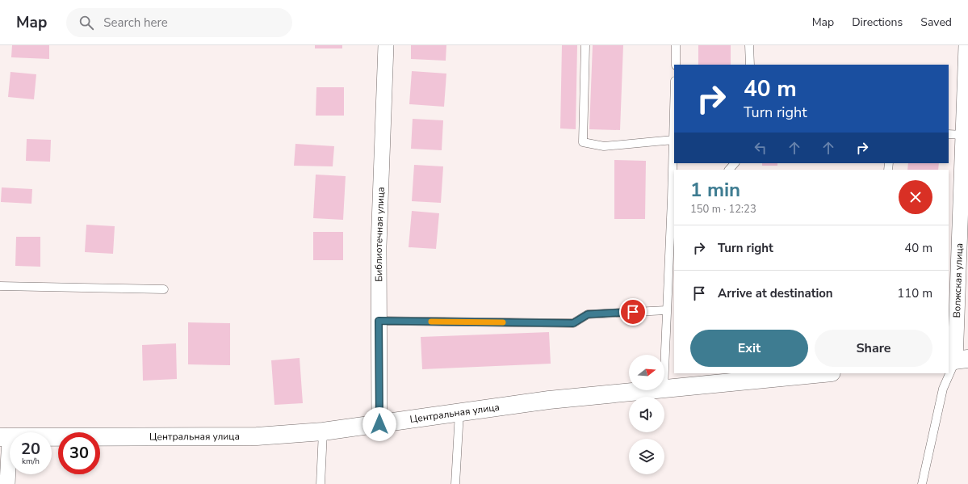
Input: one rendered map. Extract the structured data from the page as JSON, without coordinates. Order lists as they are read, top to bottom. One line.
{"streets":{"main road":["Центральная улица"],"street":["Библиотечная улица","Волжская улица"]},"crossings":[["Библиотечная улица","Центральная улица"]],"north":"right","page":{"header":"Map","search":"Search here","nav":["Map","Directions","Saved"],"turn":["40 m","Turn right"],"heading":["1 min","150 m · 12:23"],"list":[{"name":"Turn right","value":"40 m"},{"name":"Arrive at destination","value":"110 m"}],"buttons":["Exit","Share"],"speed":"20 km/h","limit":"30"}}
